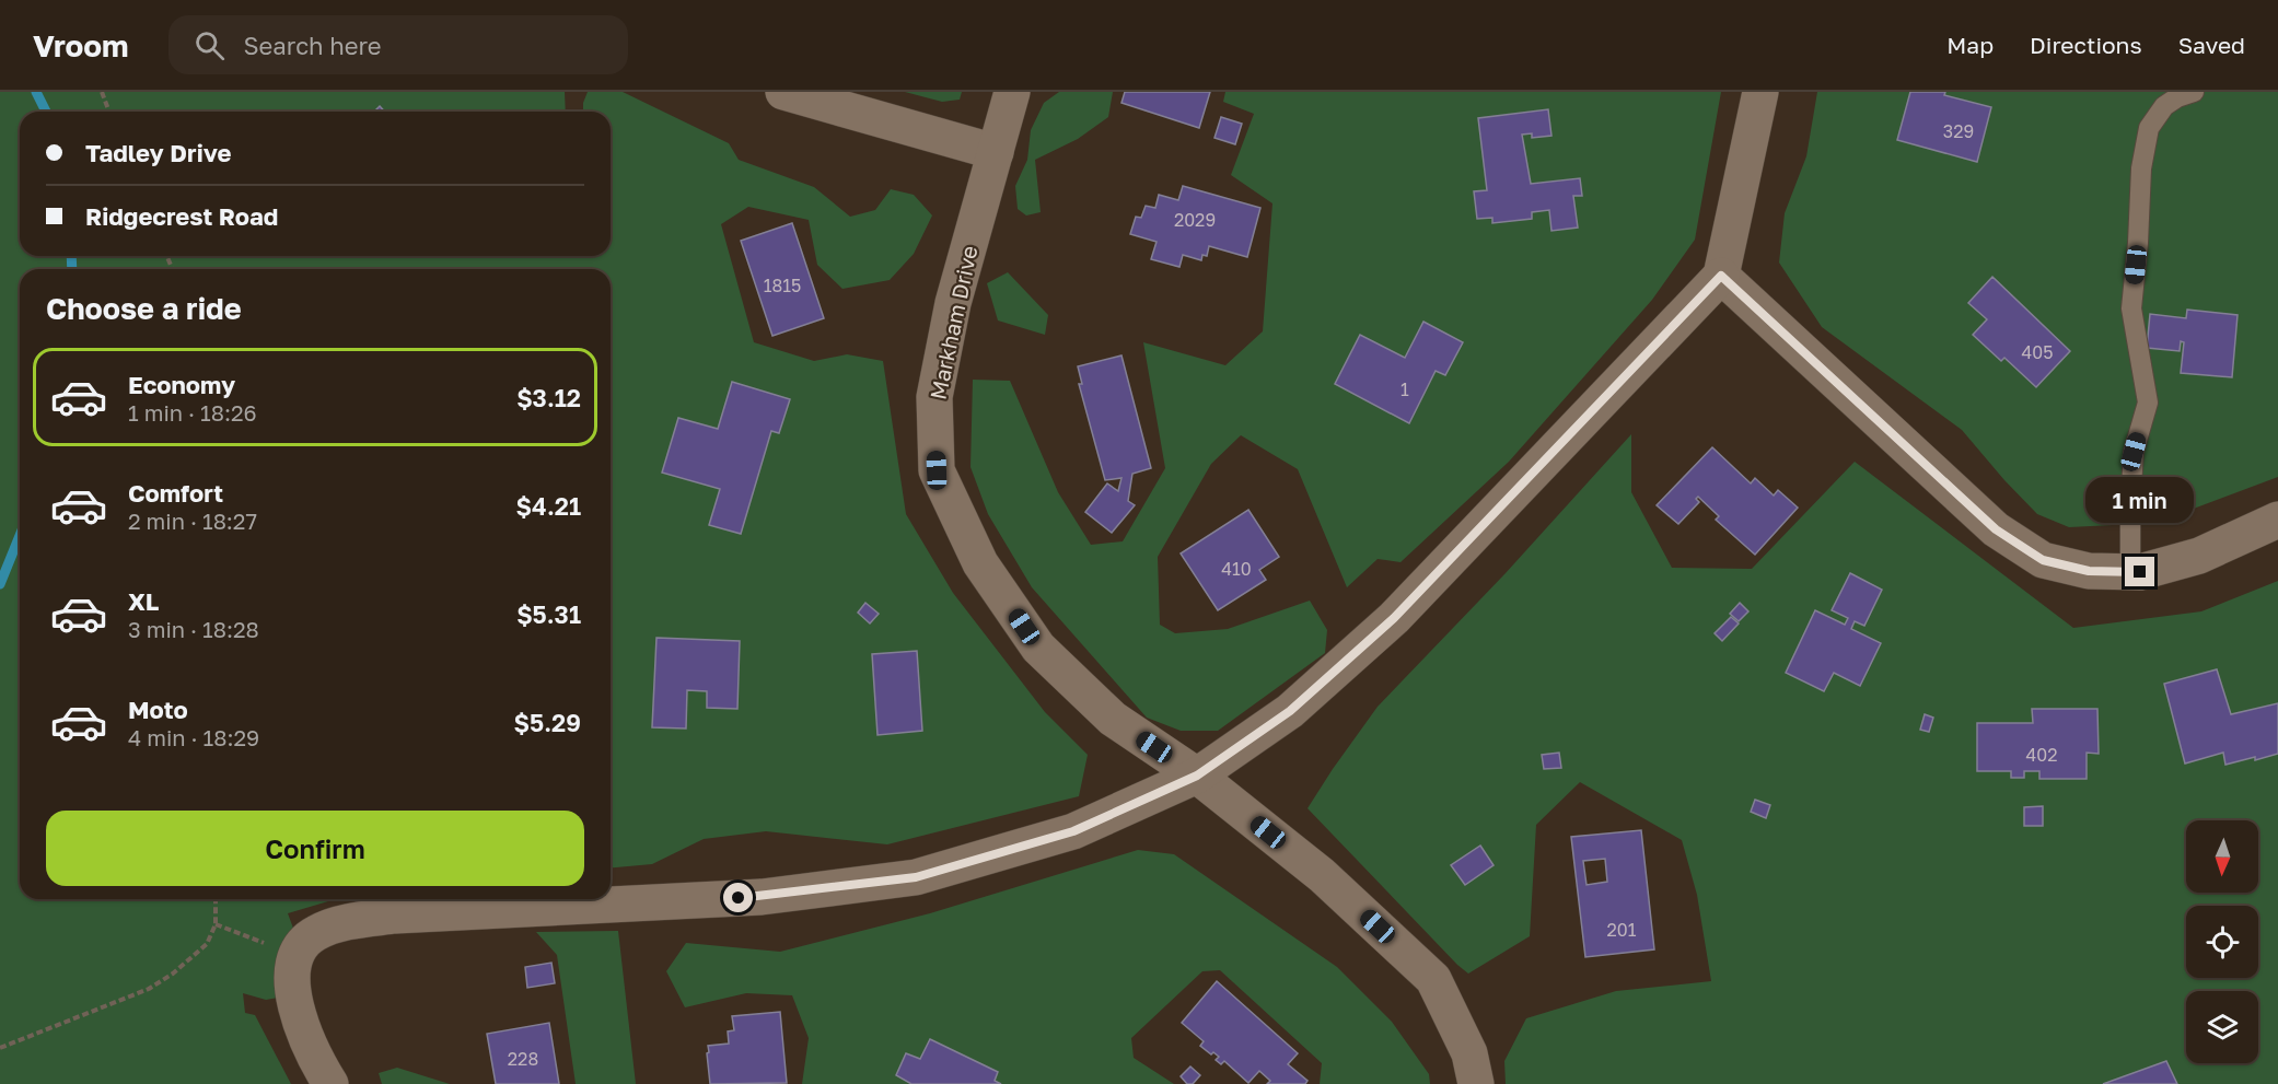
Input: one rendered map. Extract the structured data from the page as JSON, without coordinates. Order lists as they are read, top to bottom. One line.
{"streets":{"street":["Markham Drive"]},"house_numbers":["329","2029","1815","405","1","410","402","201","228"],"north":"bottom","page":{"header":"Vroom","search":"Search here","nav":["Map","Directions","Saved"],"banner":["Tadley Drive","Ridgecrest Road"],"heading":"Choose a ride","list":[{"name":"Economy","note":"1 min · 18:26","value":"$3.12"},{"name":"Comfort","note":"2 min · 18:27","value":"$4.21"},{"name":"XL","note":"3 min · 18:28","value":"$5.31"},{"name":"Moto","note":"4 min · 18:29","value":"$5.29"}],"bubble":"1 min","buttons":"Confirm"}}
